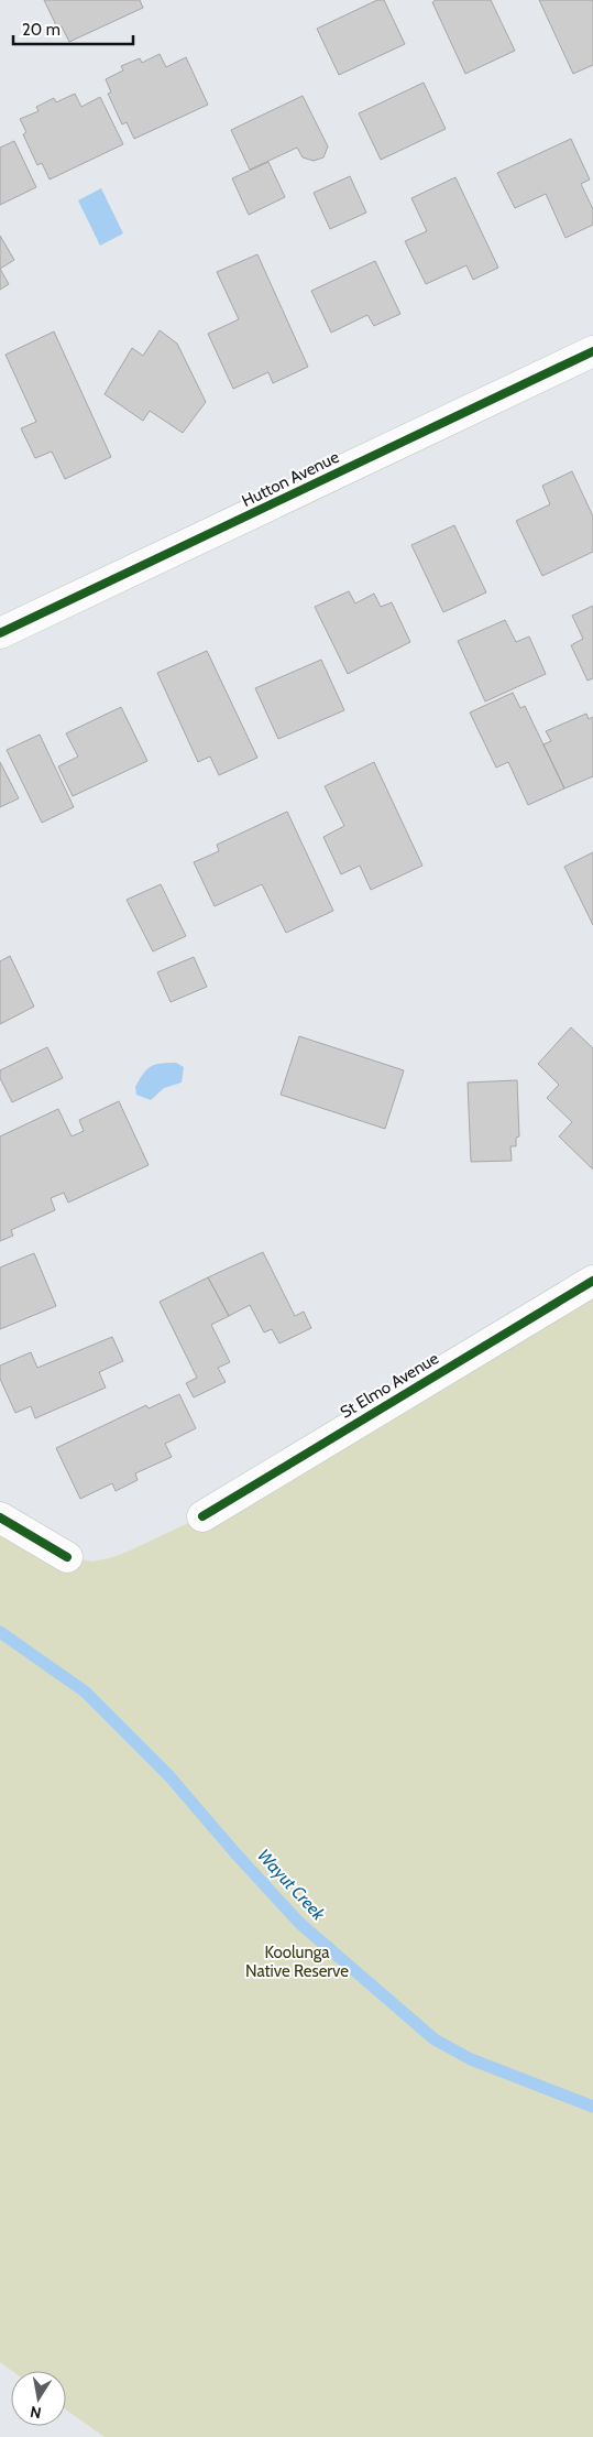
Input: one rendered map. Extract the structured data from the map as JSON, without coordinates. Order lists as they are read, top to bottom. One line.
{"streets":{"street":["Hutton Avenue","St Elmo Avenue"]},"water":["Wayut Creek"],"parks":["Koolunga Native Reserve"],"scale_bar":"20 m","north":"bottom"}
